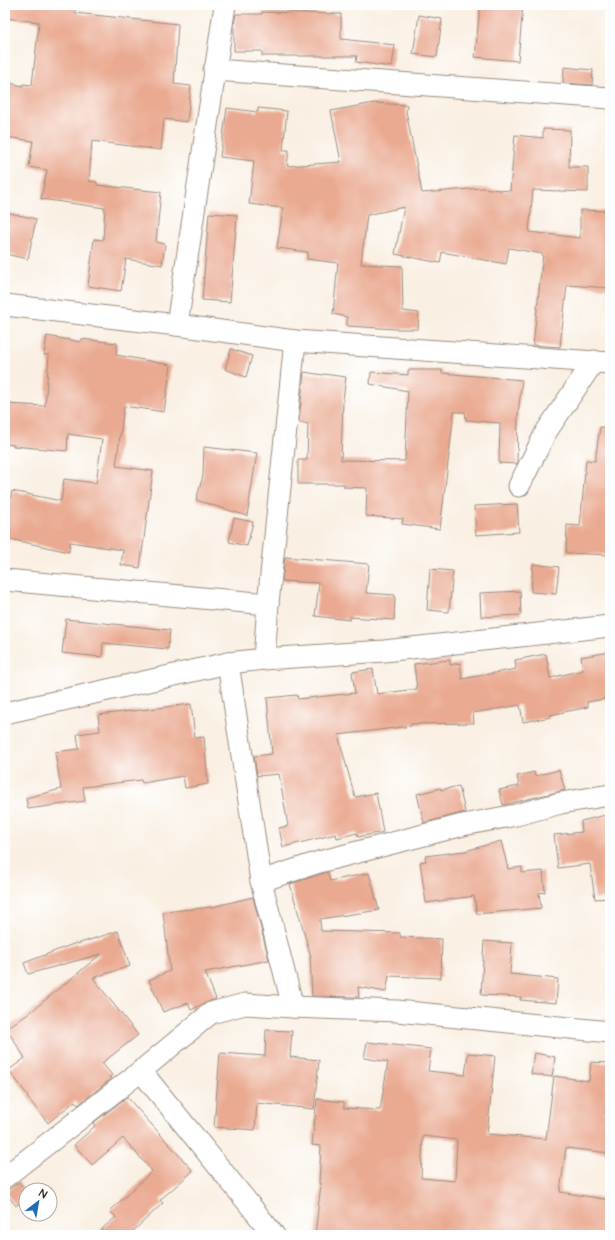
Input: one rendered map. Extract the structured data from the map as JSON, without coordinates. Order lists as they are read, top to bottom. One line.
{"north":"top right"}
